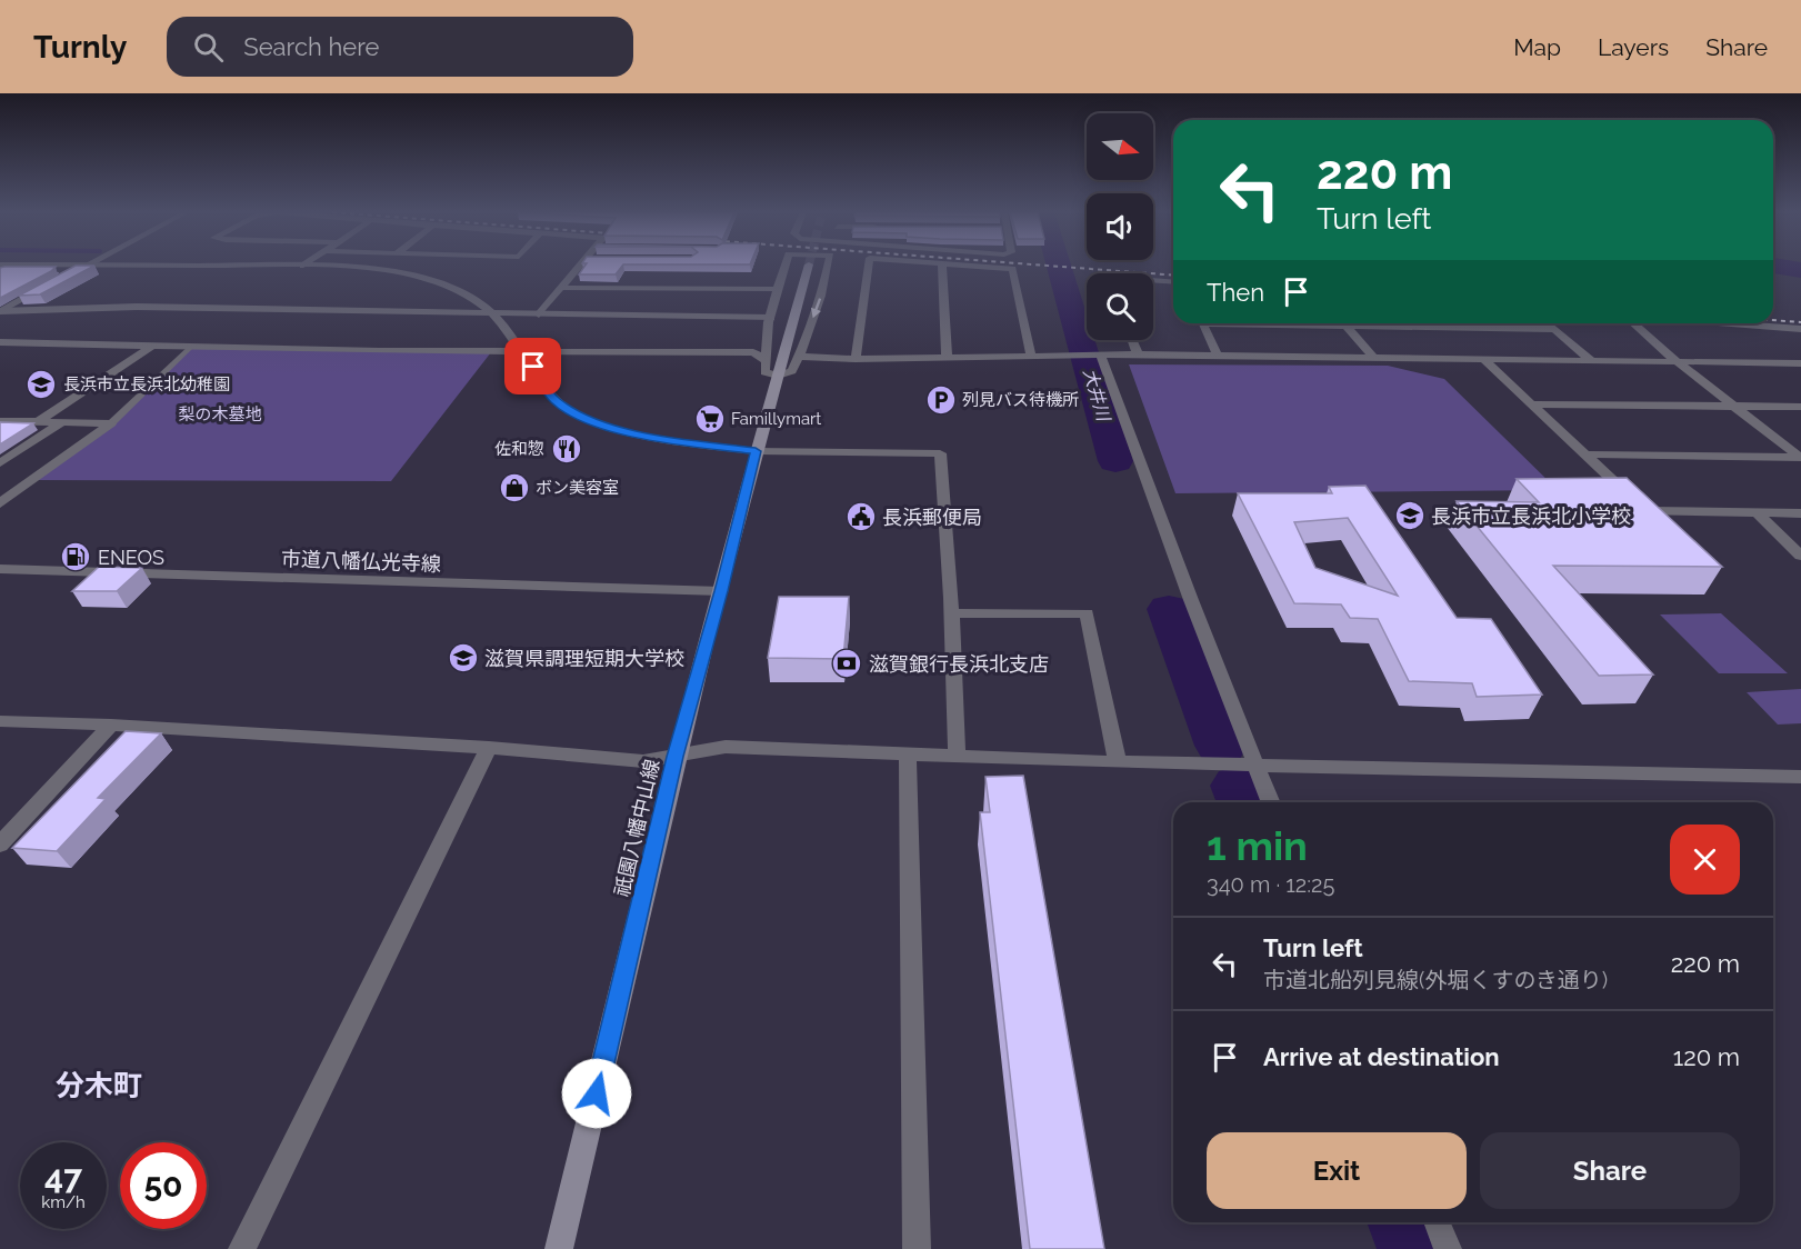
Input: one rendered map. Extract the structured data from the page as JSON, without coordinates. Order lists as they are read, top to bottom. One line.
{"streets":{"main road":["祇園八幡中山線"],"street":["市道八幡仏光寺線"]},"crossings":[["市道八幡仏光寺線","祇園八幡中山線"]],"districts":["分木町"],"water":["大井川"],"parks":["梨の木墓地"],"places":{"school or university":["長浜市立長浜北幼稚園","長浜市立長浜北小学校","滋賀県調理短期大学校"],"parking":["列見バス待機所"],"supermarket":["Famillymart"],"restaurant":["佐和惣"],"shop":["ボン美容室"],"public building":["長浜郵便局"],"fuel station":["ENEOS"],"bank":["滋賀銀行長浜北支店"]},"north":"right","page":{"header":"Turnly","search":"Search here","nav":["Map","Layers","Share"],"turn":["220 m","Turn left"],"then":"Then","heading":["1 min","340 m · 12:25"],"list":[{"name":"Turn left","note":"市道北船列見線(外堀くすのき通り)","value":"220 m"},{"name":"Arrive at destination","value":"120 m"}],"buttons":["Exit","Share"],"speed":"47 km/h","limit":"50"}}
